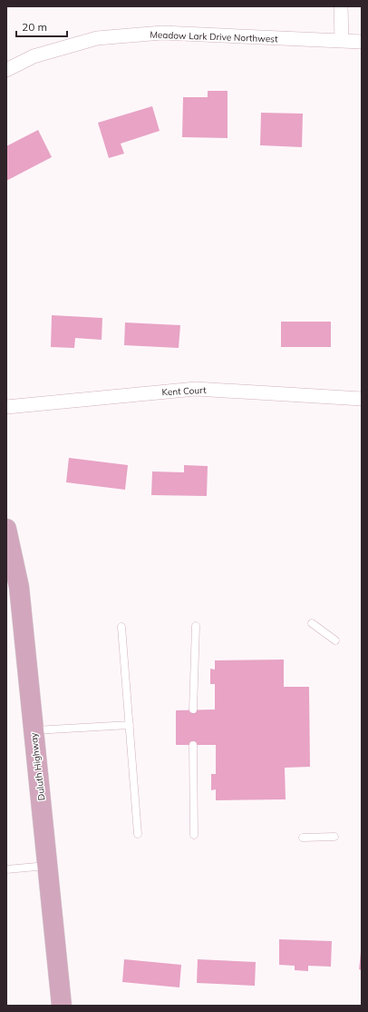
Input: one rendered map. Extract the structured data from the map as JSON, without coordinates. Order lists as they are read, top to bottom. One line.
{"streets":{"main road":["Duluth Highway"],"street":["Meadow Lark Drive Northwest","Kent Court"]},"scale_bar":"20 m"}
